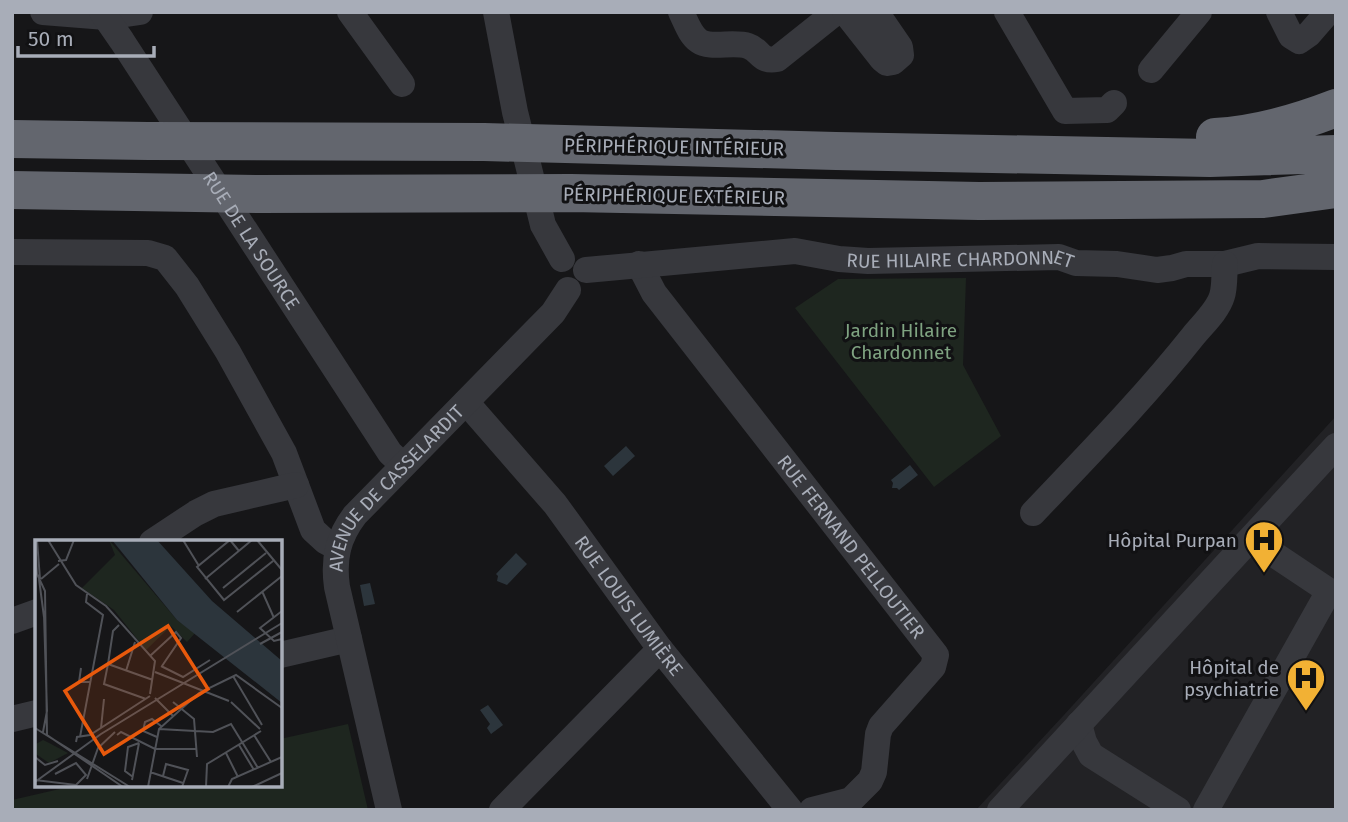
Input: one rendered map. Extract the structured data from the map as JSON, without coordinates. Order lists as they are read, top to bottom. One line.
{"streets":{"highway":["PÉRIPHÉRIQUE INTÉRIEUR","PÉRIPHÉRIQUE EXTÉRIEUR"],"street":["RUE DE LA SOURCE","RUE HILAIRE CHARDONNET","AVENUE DE CASSELARDIT","RUE FERNAND PELLOUTIER","RUE LOUIS LUMIÈRE"]},"crossings":[["RUE DE LA SOURCE","AVENUE DE CASSELARDIT"],["RUE HILAIRE CHARDONNET","AVENUE DE CASSELARDIT"],["RUE HILAIRE CHARDONNET","RUE FERNAND PELLOUTIER"],["AVENUE DE CASSELARDIT","RUE LOUIS LUMIÈRE"]],"parks":["Jardin Hilaire Chardonnet"],"places":{"hospital":["Hôpital Purpan","Hôpital de psychiatrie"]},"scale_bar":"50 m"}
